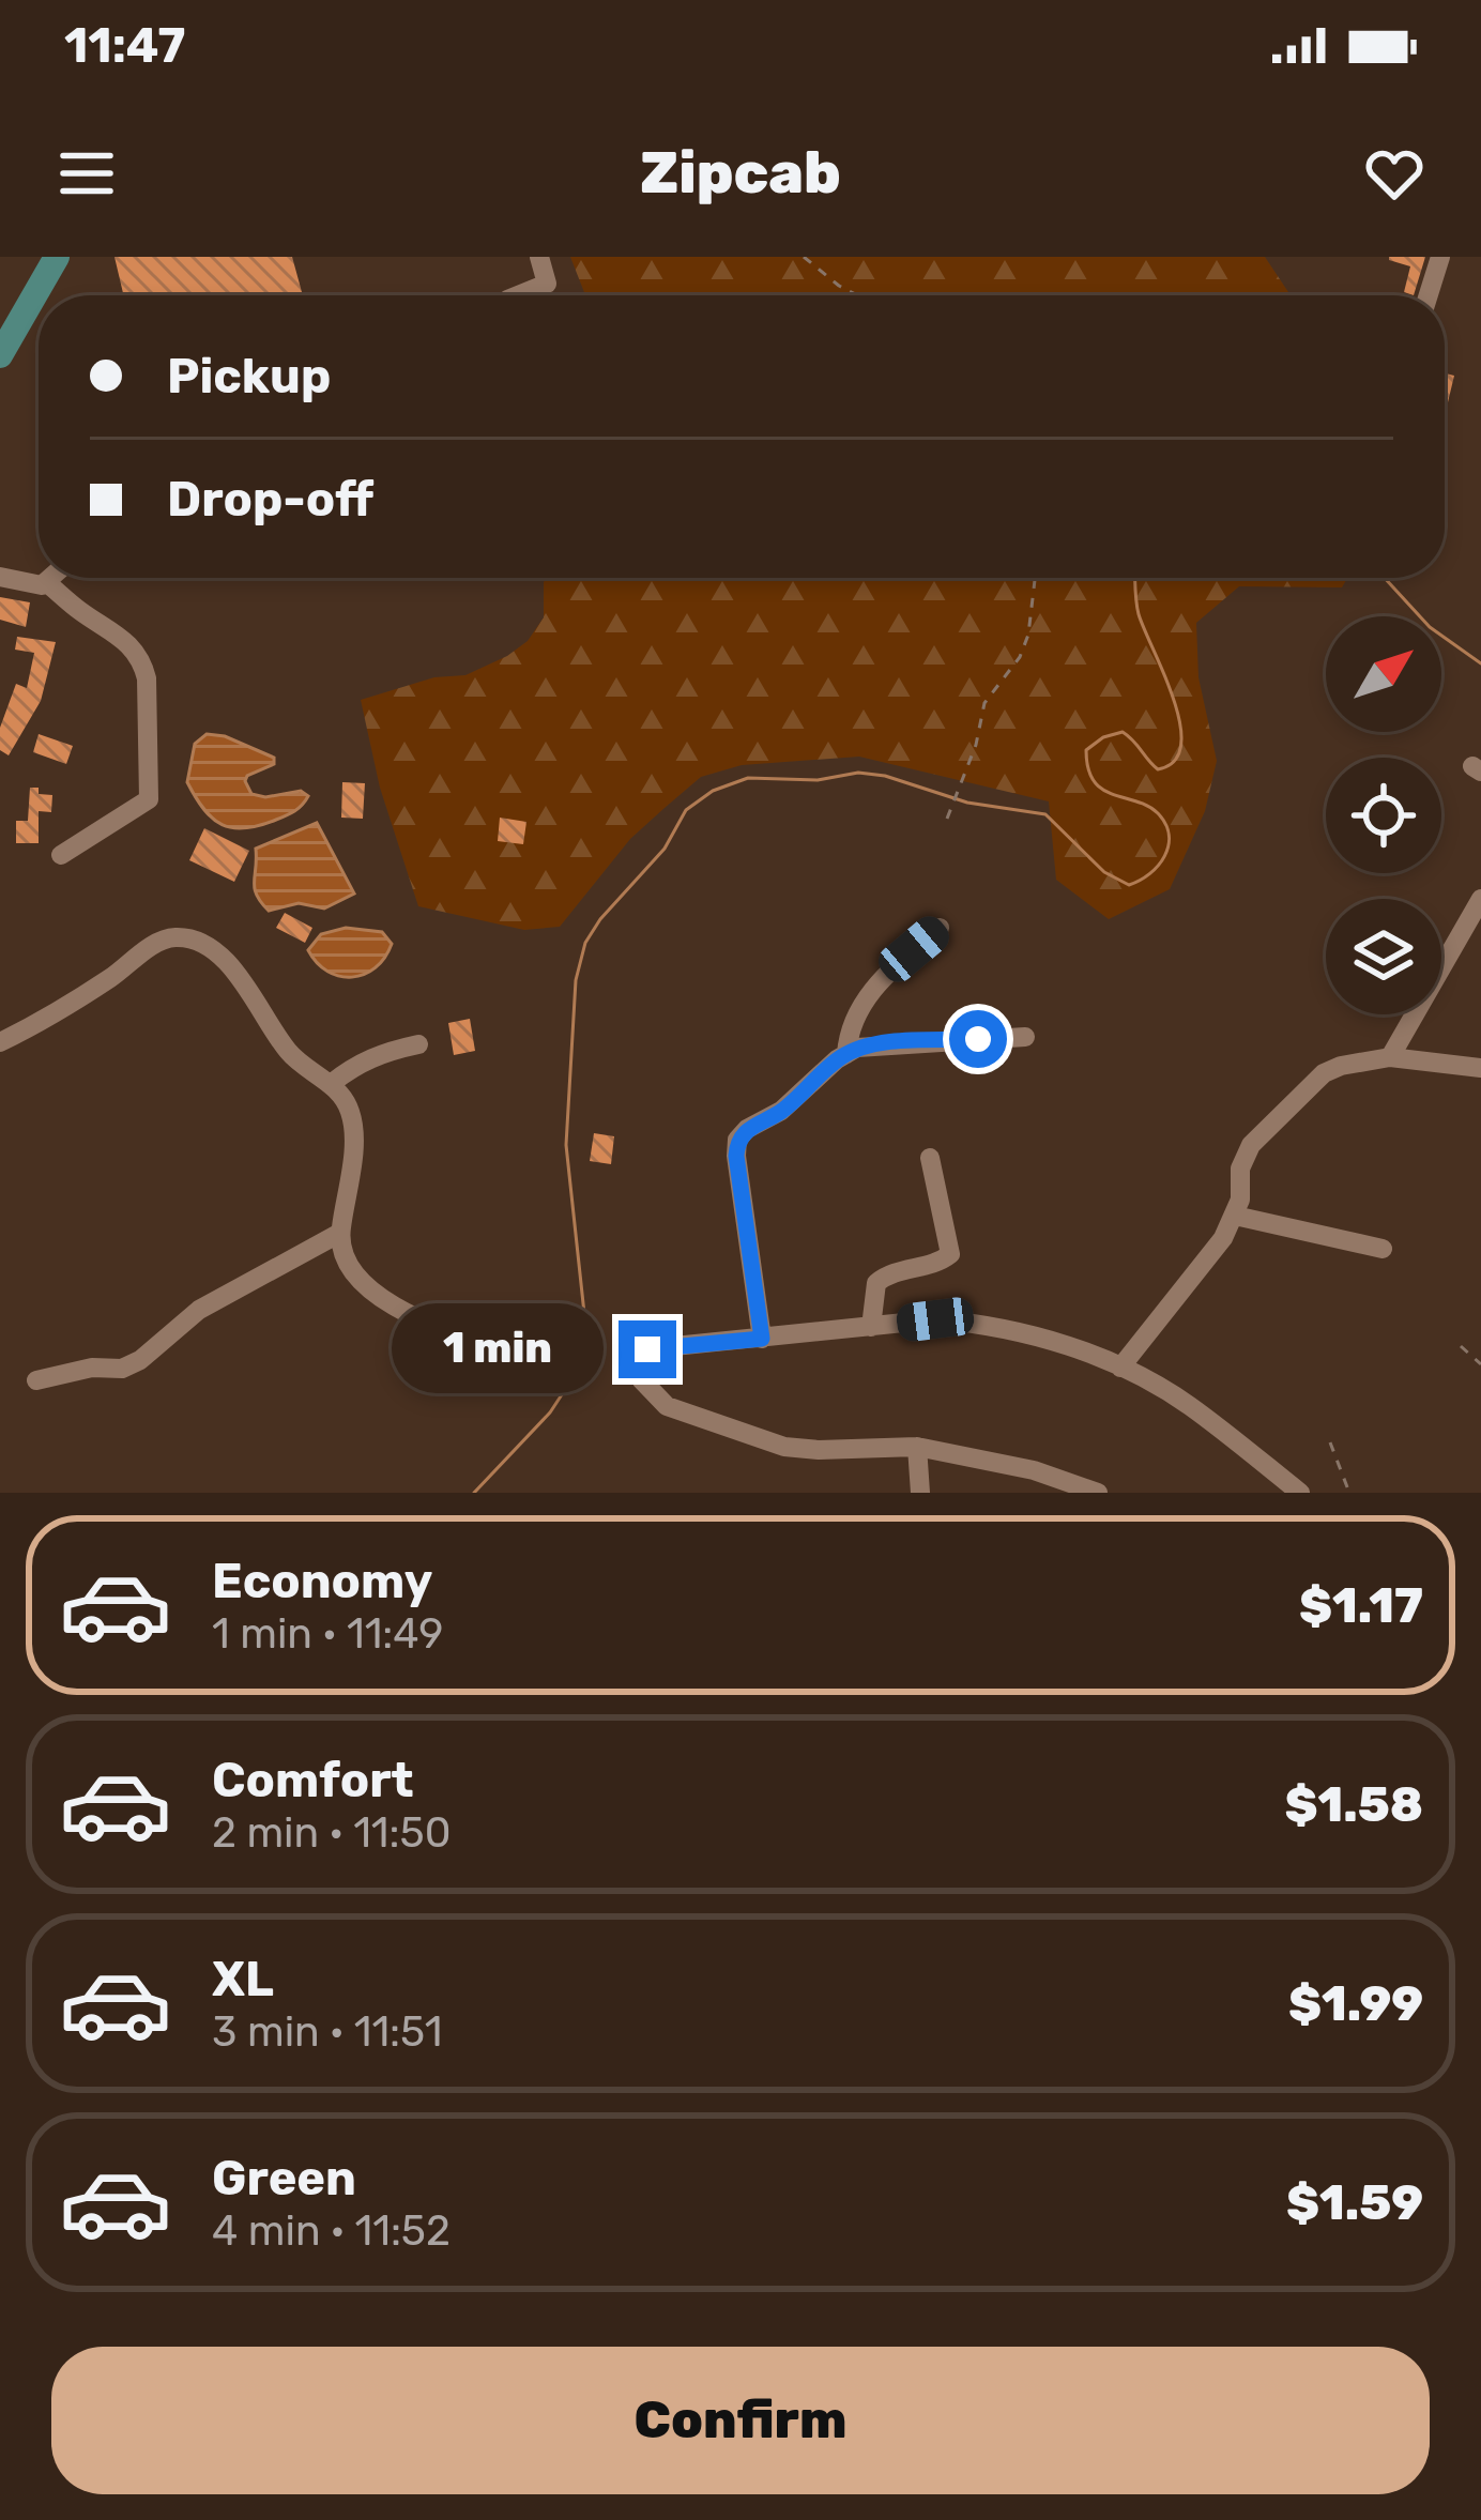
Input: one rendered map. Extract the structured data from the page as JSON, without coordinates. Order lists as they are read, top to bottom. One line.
{"north":"top right","page":{"status":"11:47","header":"Zipcab","banner":["Pickup","Drop-off"],"bubble":"1 min","list":[{"name":"Economy","note":"1 min · 11:49","value":"$1.17"},{"name":"Comfort","note":"2 min · 11:50","value":"$1.58"},{"name":"XL","note":"3 min · 11:51","value":"$1.99"},{"name":"Green","note":"4 min · 11:52","value":"$1.59"}],"buttons":"Confirm"}}
